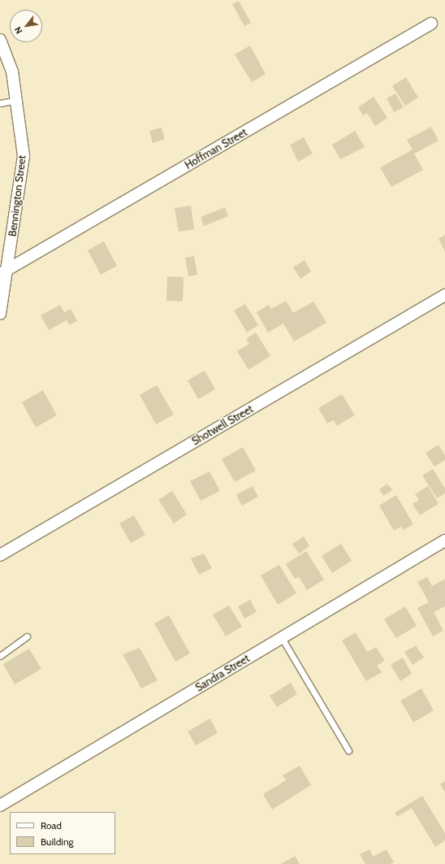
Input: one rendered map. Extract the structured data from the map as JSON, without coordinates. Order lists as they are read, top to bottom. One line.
{"streets":{"street":["Hoffman Street","Bennington Street","Shotwell Street","Sandra Street"]},"crossings":[["Hoffman Street","Bennington Street"]],"legend":["Road","Building"],"north":"bottom left"}
